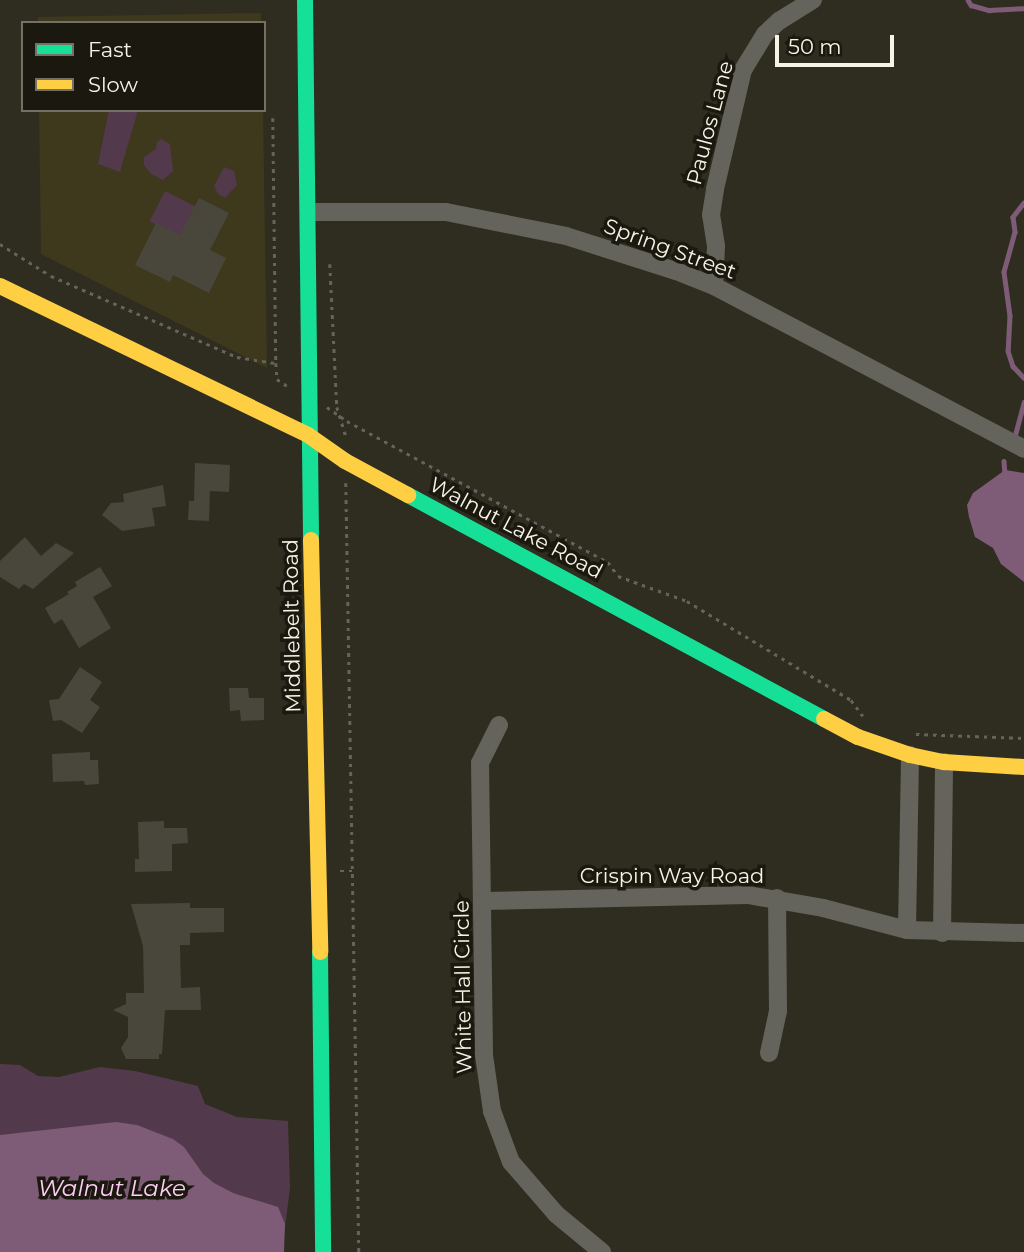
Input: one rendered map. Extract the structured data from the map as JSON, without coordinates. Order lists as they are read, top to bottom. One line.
{"streets":{"street":["Paulos Lane","Spring Street","Walnut Lake Road","Middlebelt Road","Crispin Way Road","White Hall Circle"]},"crossings":[["Paulos Lane","Spring Street"],["Spring Street","Middlebelt Road"],["Walnut Lake Road","Middlebelt Road"],["Crispin Way Road","White Hall Circle"]],"water":["Walnut Lake"],"legend":["Fast","Slow"],"scale_bar":"50 m"}
